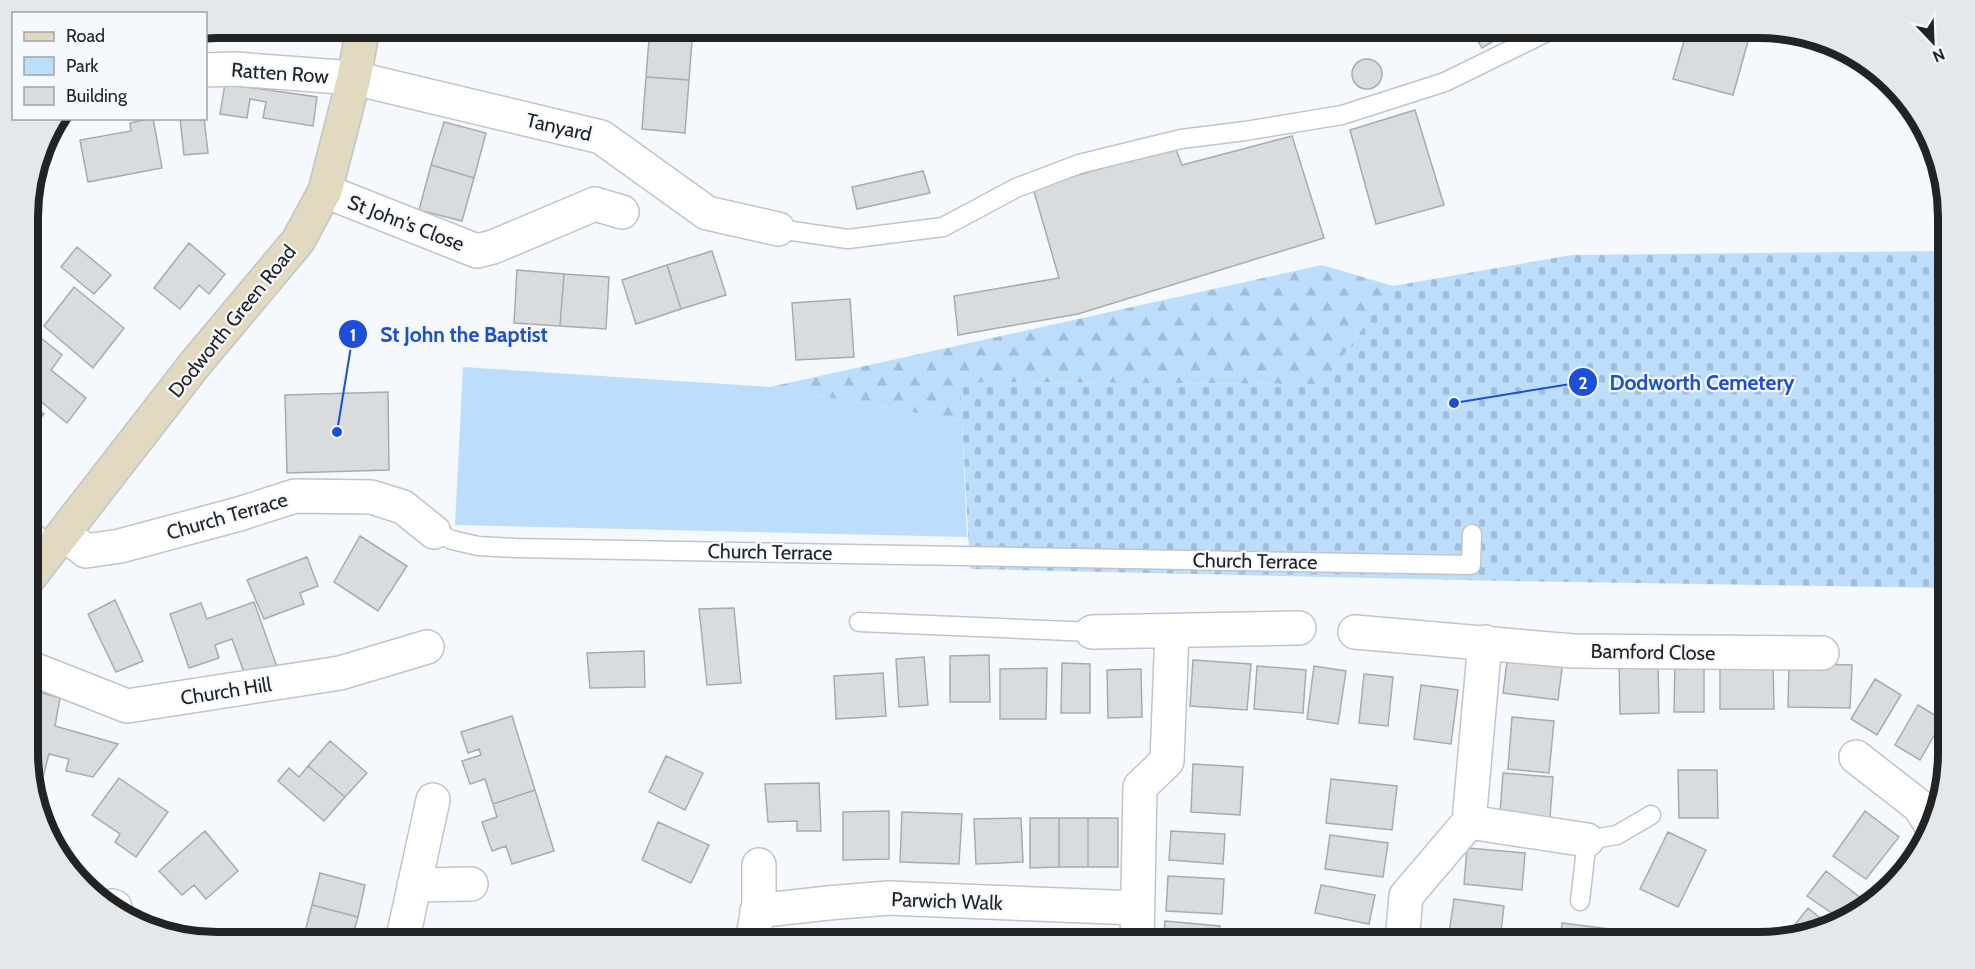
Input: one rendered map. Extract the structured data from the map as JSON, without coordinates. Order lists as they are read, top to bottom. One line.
{"streets":{"main road":["Dodworth Green Road"],"street":["Ratten Row","Tanyard","St John's Close","Church Terrace","Bamford Close","Church Hill","Parwich Walk"]},"crossings":[["Ratten Row","Tanyard"],["Ratten Row","Dodworth Green Road"],["Tanyard","Dodworth Green Road"],["St John's Close","Dodworth Green Road"],["Dodworth Green Road","Church Terrace"]],"places":["Dodworth Cemetery","St John the Baptist"],"legend":["Road","Park","Building"],"north":"bottom right"}
